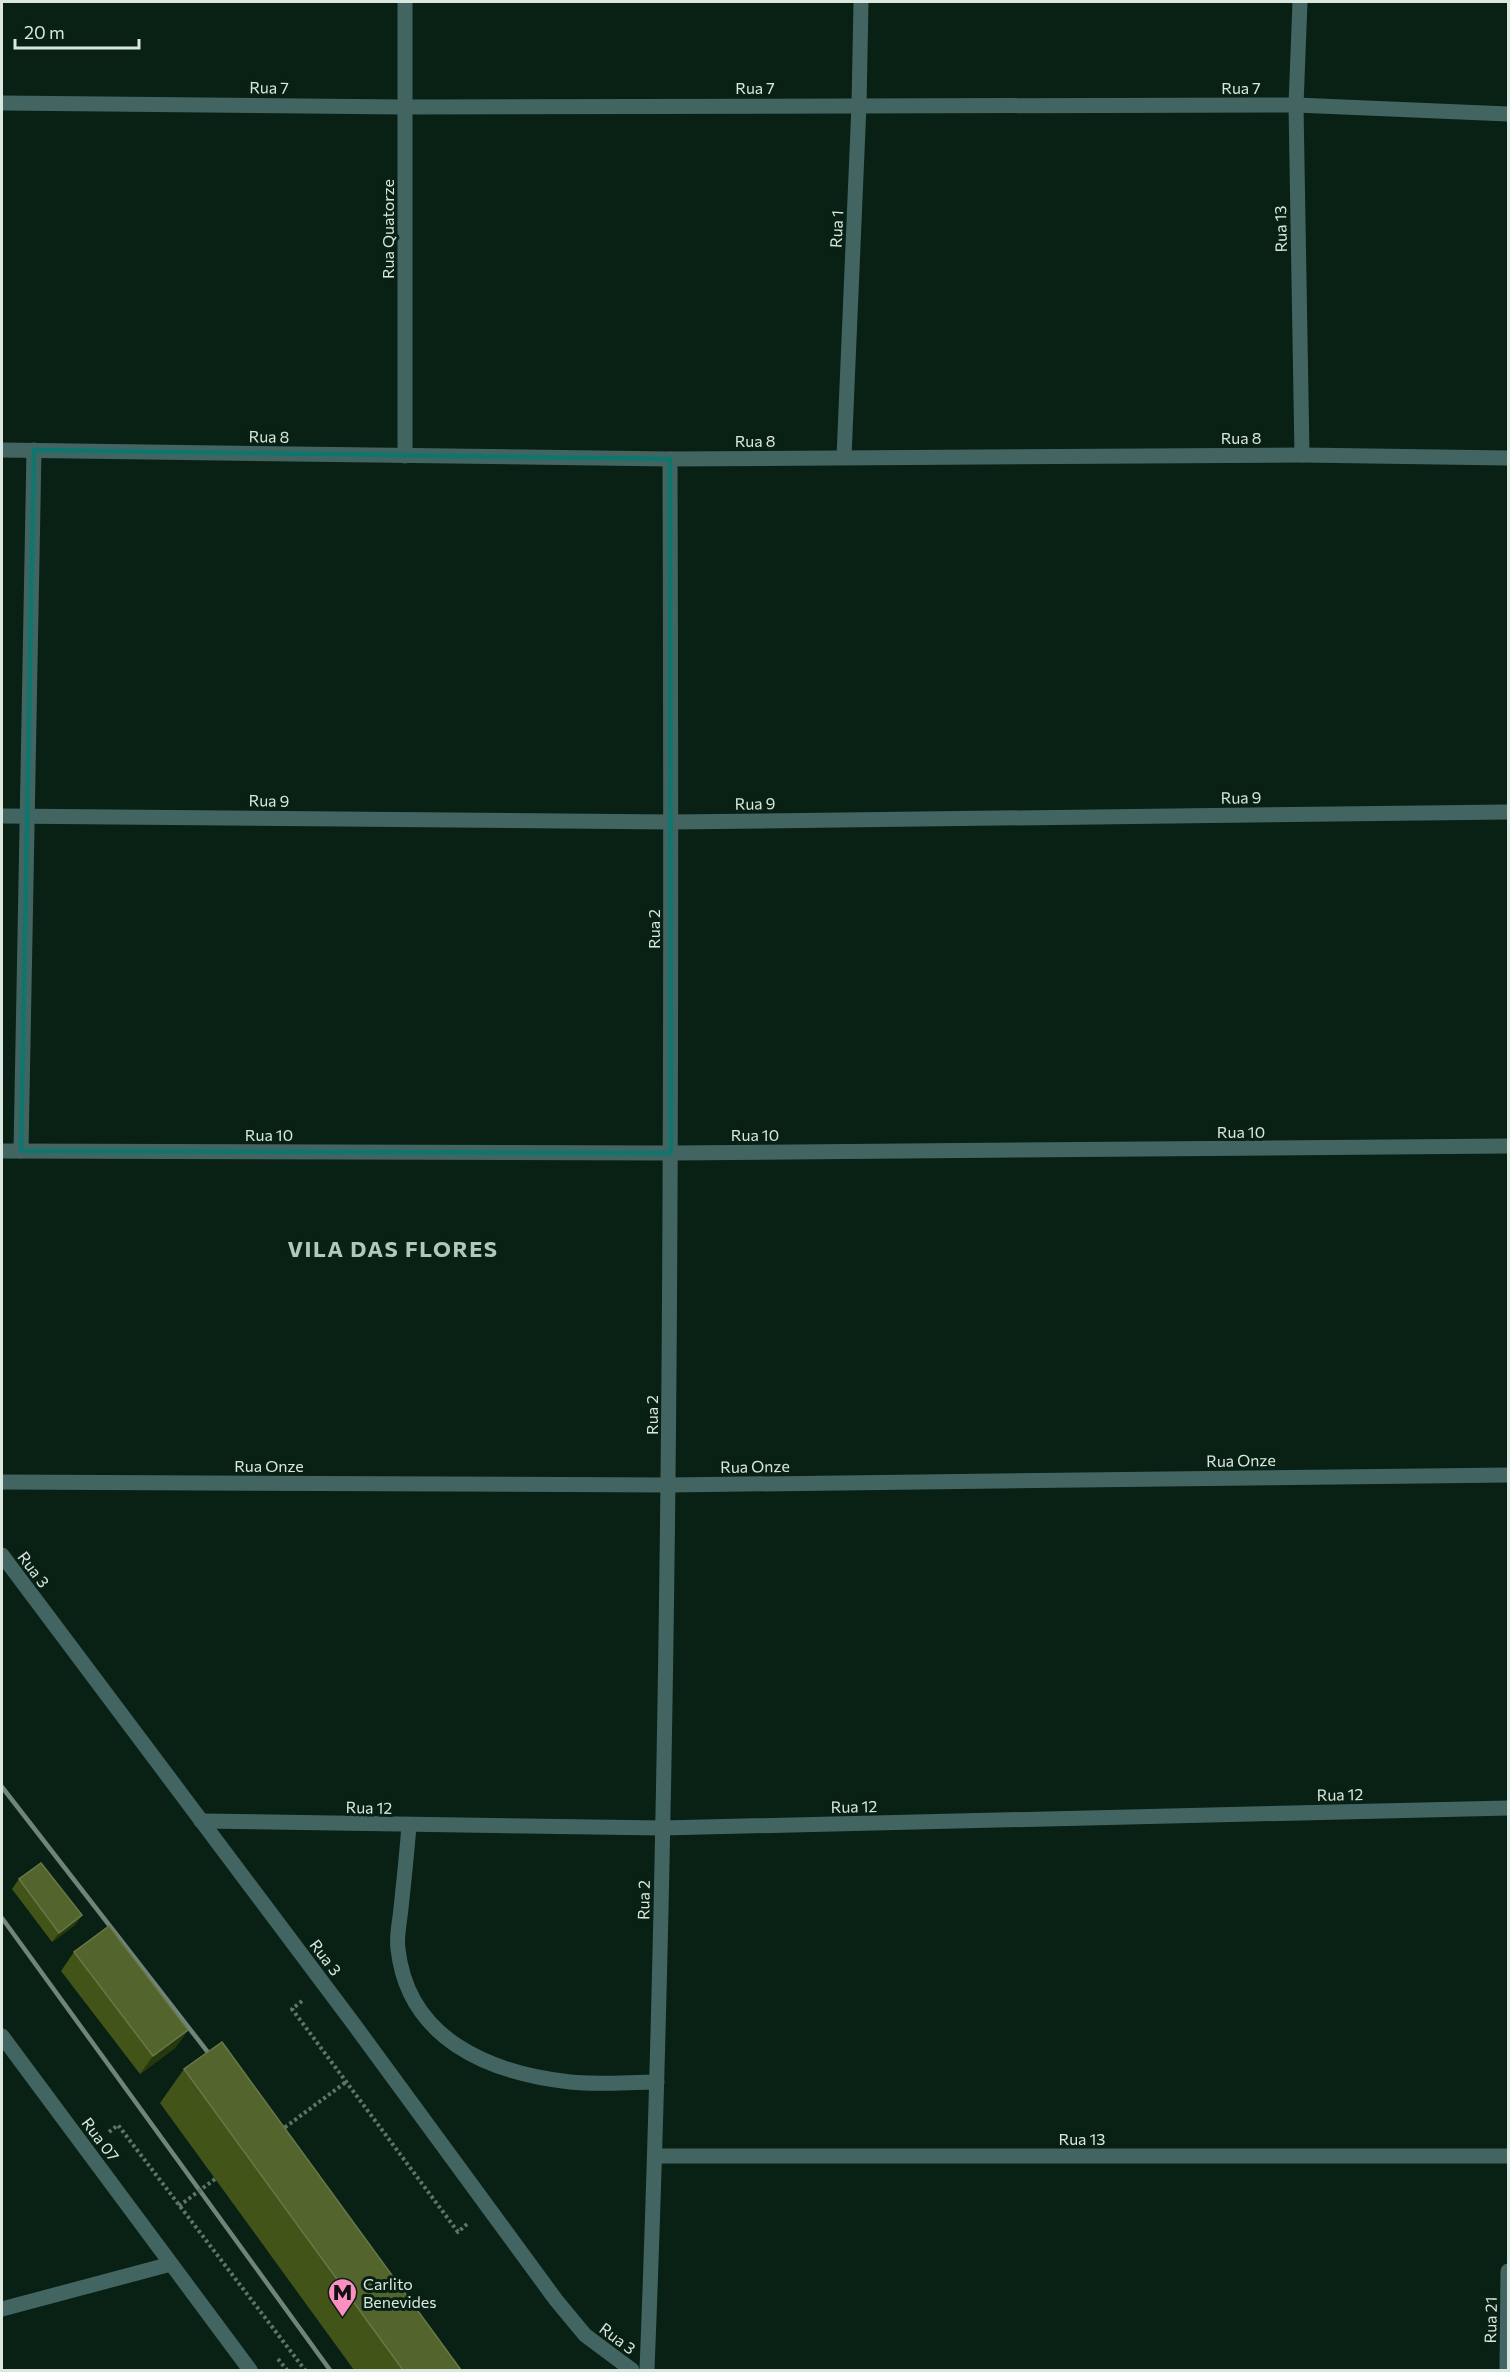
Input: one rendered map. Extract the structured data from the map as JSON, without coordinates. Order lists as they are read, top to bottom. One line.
{"streets":{"street":["Rua 7","Rua Quatorze","Rua 1","Rua 13","Rua 8","Rua 9","Rua 2","Rua 10","Rua Onze","Rua 3","Rua 12","Rua 07","Rua 21"]},"crossings":[["Rua 7","Rua Quatorze"],["Rua 7","Rua 1"],["Rua 7","Rua 13"],["Rua Quatorze","Rua 8"],["Rua 1","Rua 8"],["Rua 13","Rua 8"],["Rua 13","Rua 2"],["Rua 8","Rua 2"],["Rua 9","Rua 2"],["Rua 2","Rua 10"],["Rua 2","Rua Onze"],["Rua 2","Rua 12"],["Rua 3","Rua 12"]],"districts":["VILA DAS FLORES"],"places":{"metro station":["Carlito Benevides"]},"scale_bar":"20 m"}
